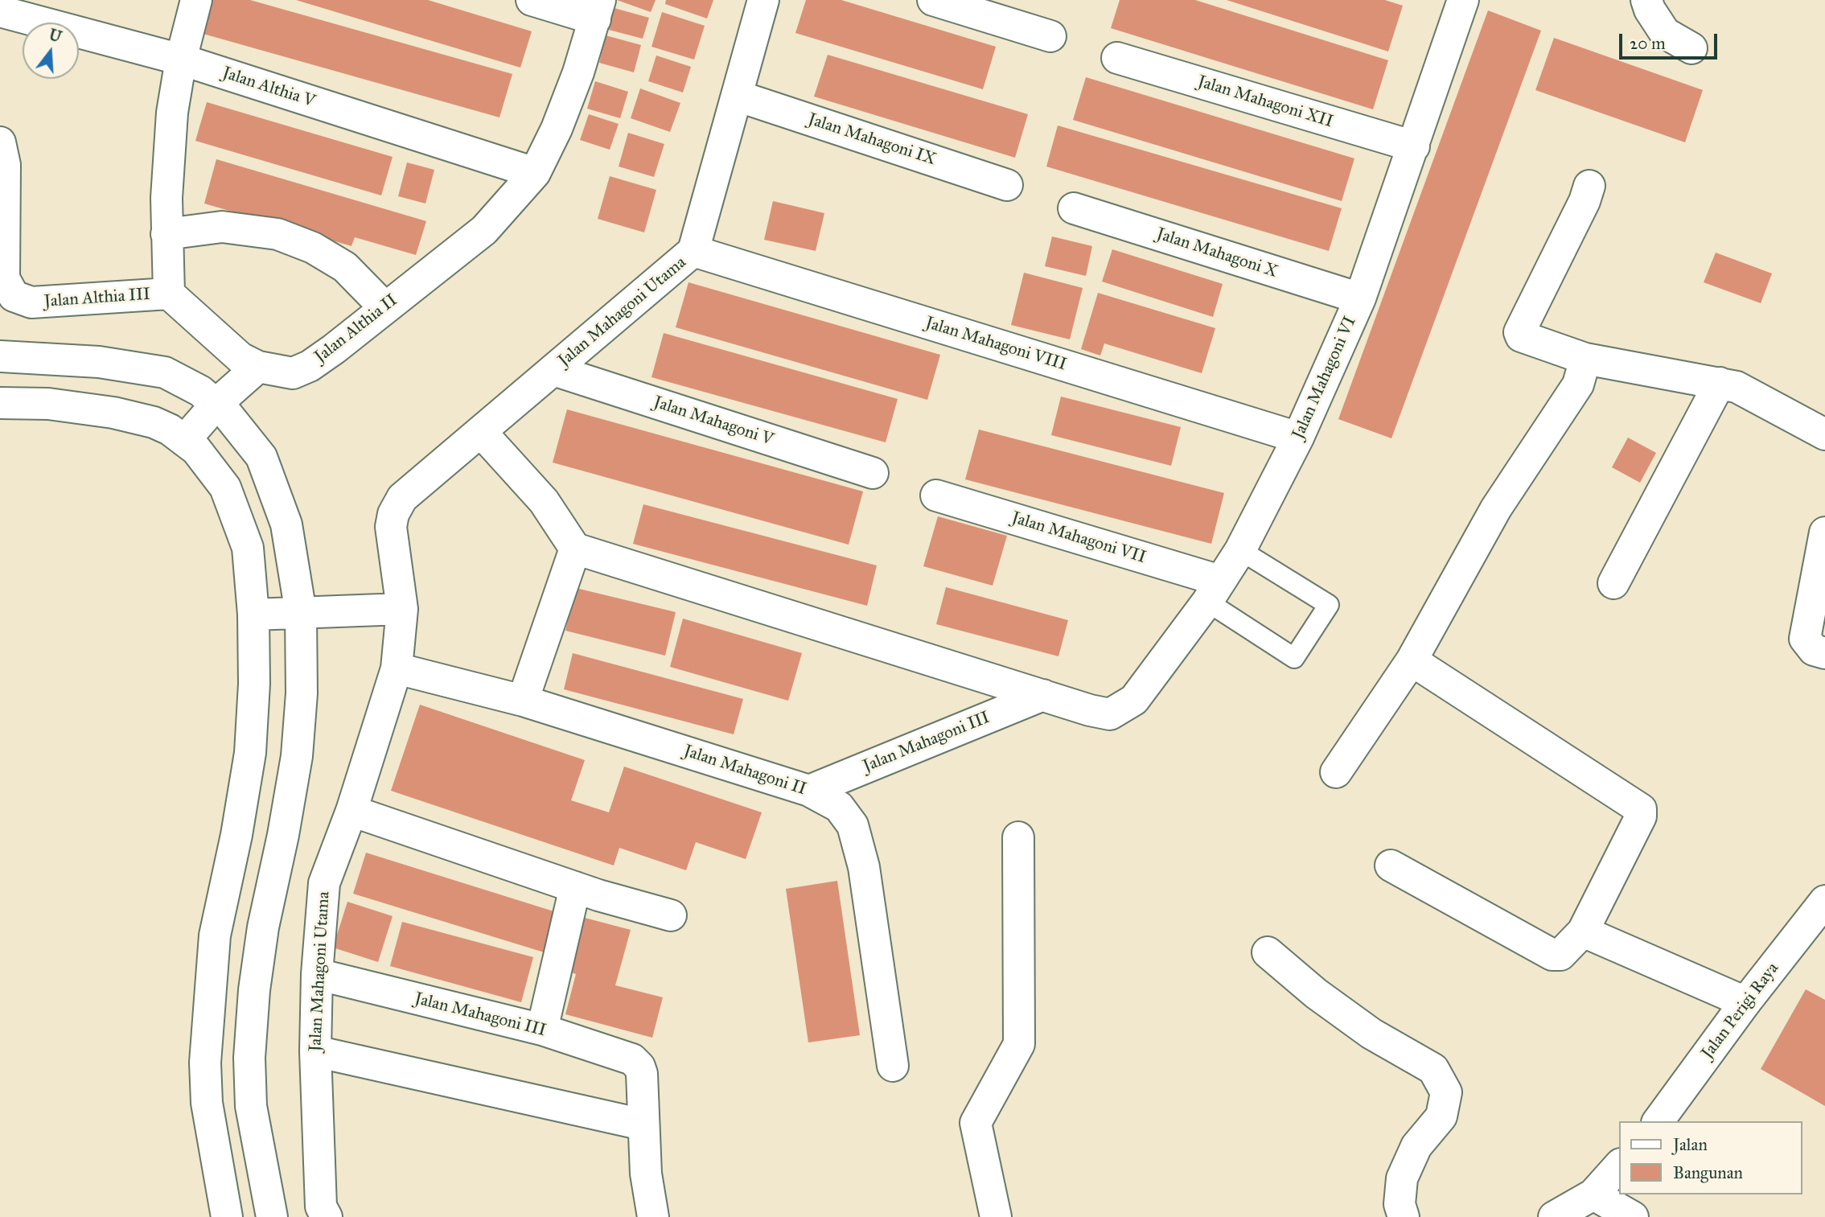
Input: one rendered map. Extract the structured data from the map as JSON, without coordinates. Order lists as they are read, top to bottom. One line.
{"streets":{"street":["Jalan Althia V","Jalan Mahagoni XII","Jalan Mahagoni IX","Jalan Mahagoni X","Jalan Althia III","Jalan Mahagoni Utama","Jalan Althia II","Jalan Mahagoni VIII","Jalan Mahagoni VI","Jalan Mahagoni V","Jalan Mahagoni VII","Jalan Mahagoni III","Jalan Mahagoni II","Jalan Perigi Raya"]},"crossings":[["Jalan Althia V","Jalan Althia II"],["Jalan Mahagoni XII","Jalan Mahagoni VI"],["Jalan Mahagoni IX","Jalan Mahagoni Utama"],["Jalan Mahagoni X","Jalan Mahagoni VI"],["Jalan Mahagoni Utama","Jalan Mahagoni VIII"],["Jalan Mahagoni Utama","Jalan Mahagoni V"],["Jalan Mahagoni Utama","Jalan Mahagoni III"],["Jalan Mahagoni VIII","Jalan Mahagoni VI"],["Jalan Mahagoni VI","Jalan Mahagoni VII"],["Jalan Mahagoni VI","Jalan Mahagoni III"],["Jalan Mahagoni III","Jalan Mahagoni II"]],"legend":["Jalan","Bangunan"],"scale_bar":"20 m","north":"top"}
